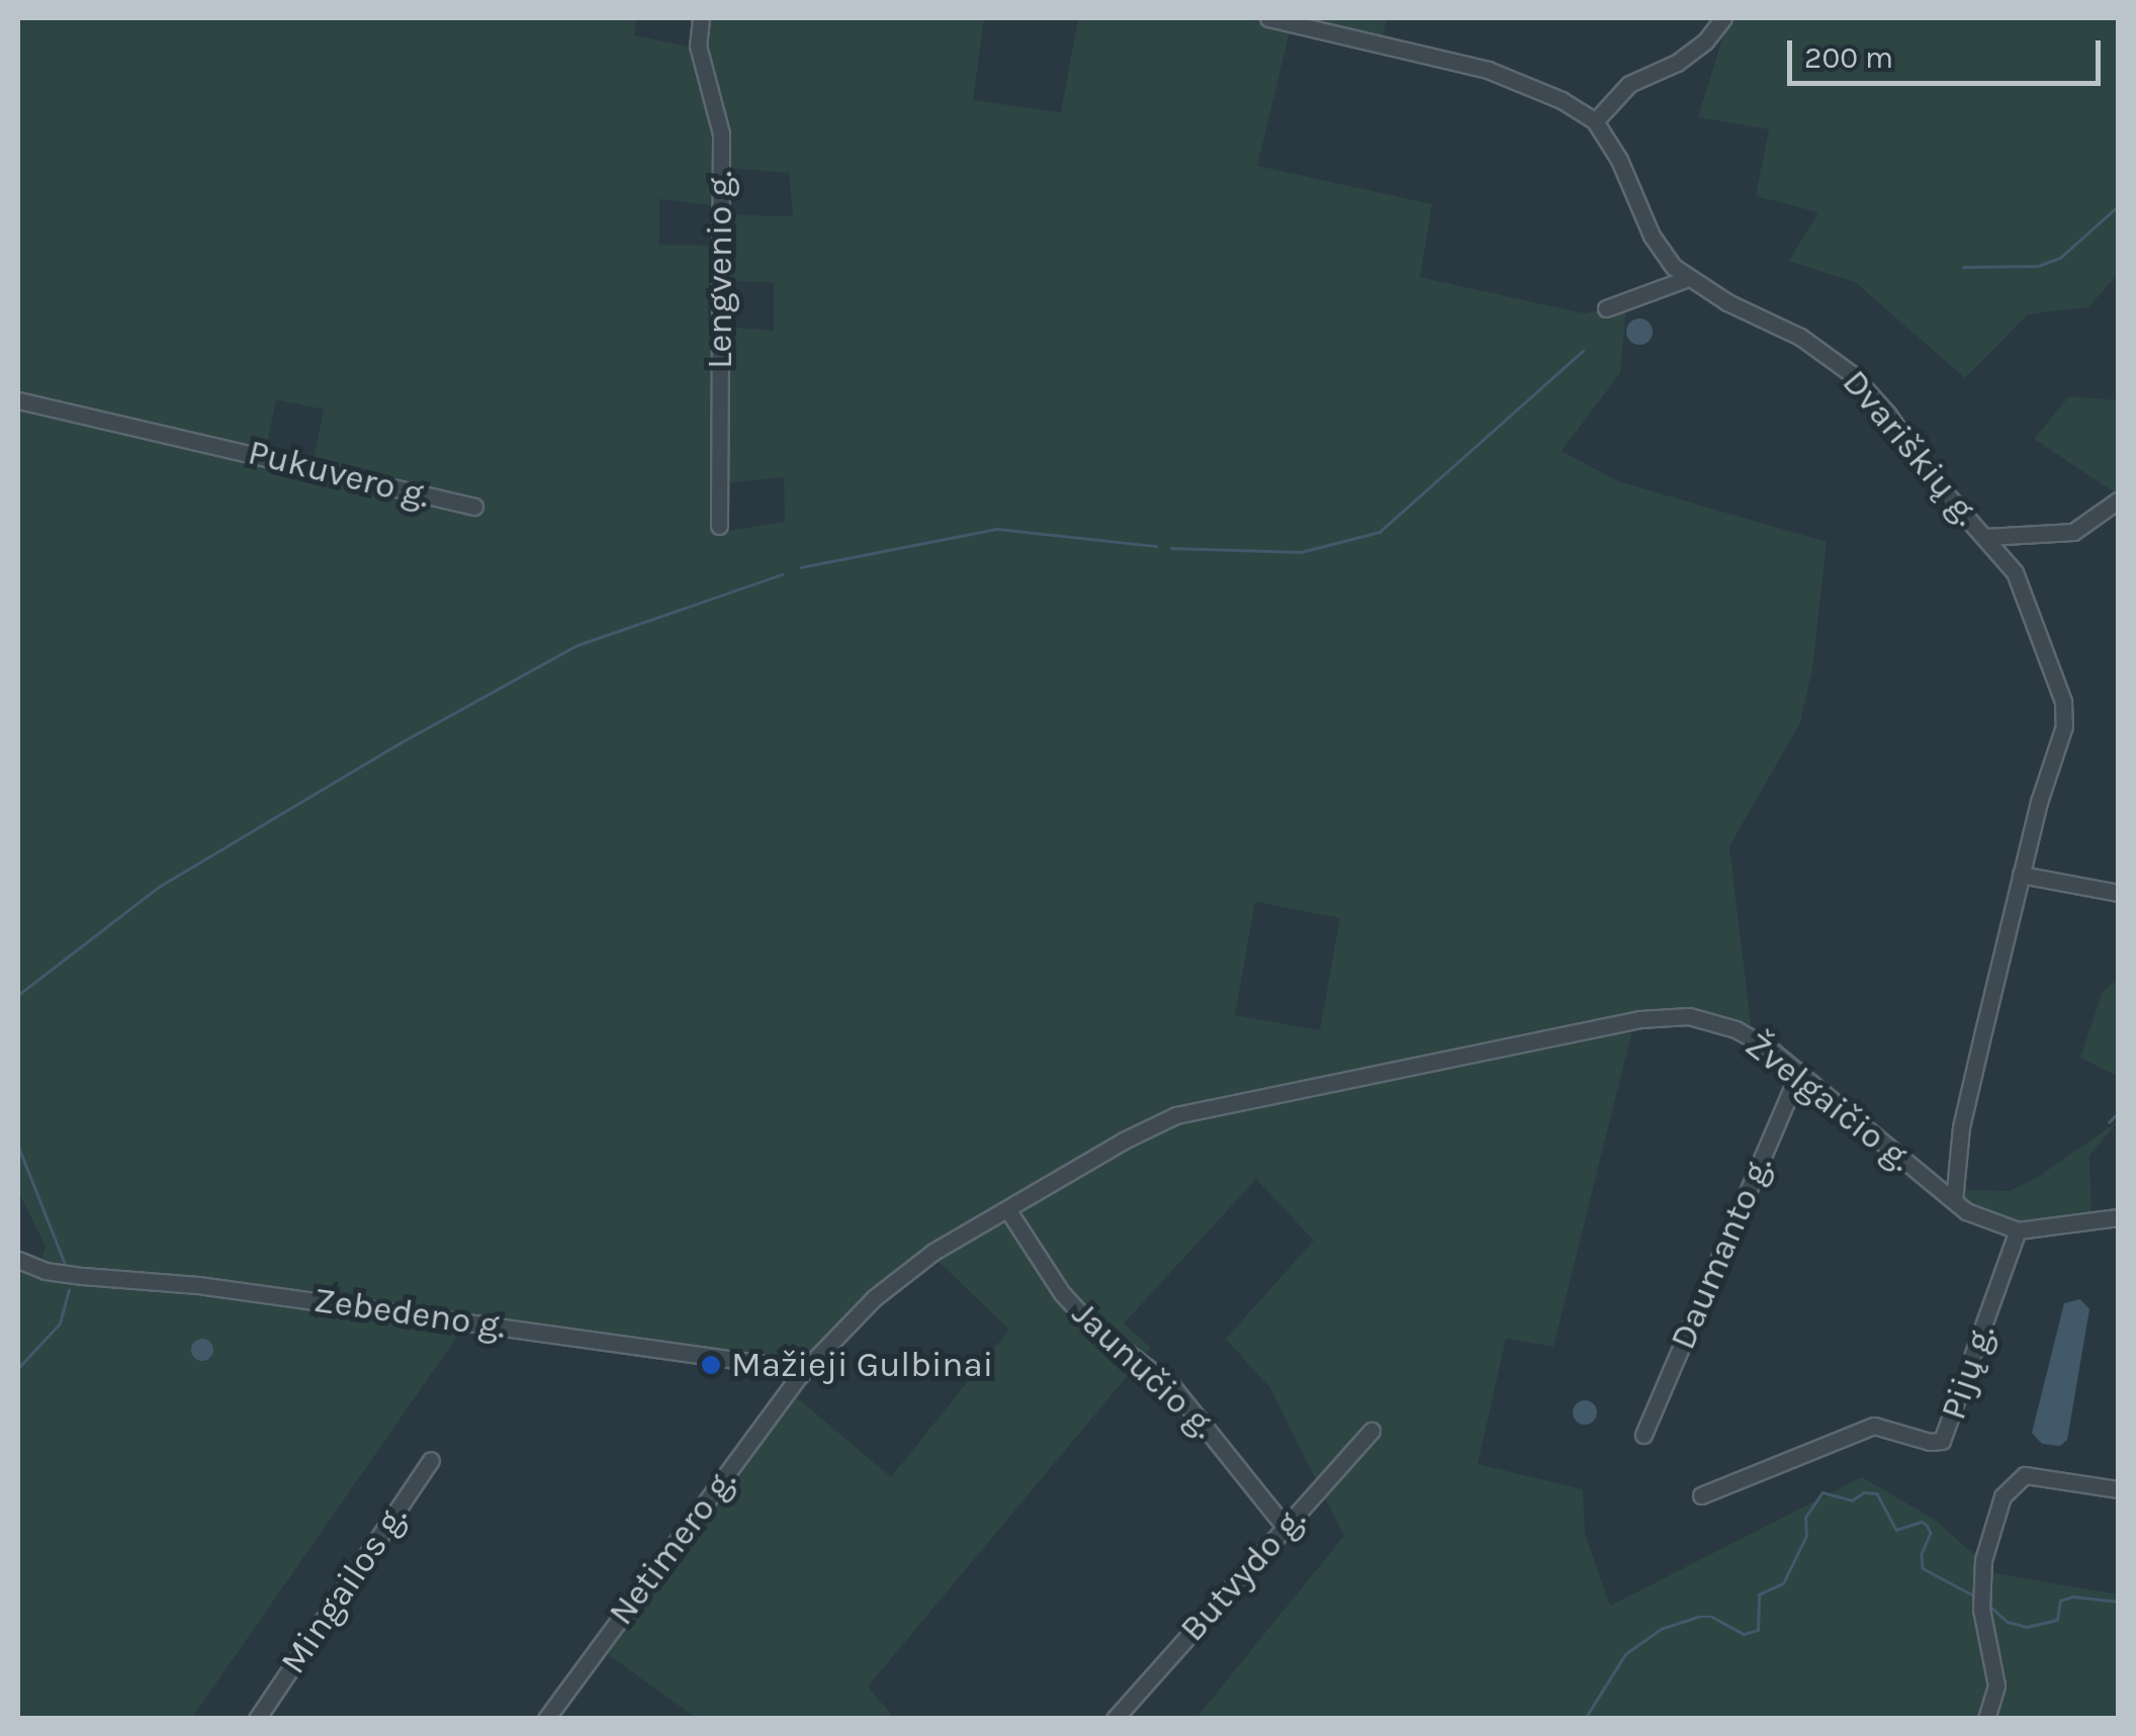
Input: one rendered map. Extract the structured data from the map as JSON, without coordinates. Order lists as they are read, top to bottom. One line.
{"streets":{"street":["Lengvenio g.","Dvariškių g.","Pukuvero g.","Žvelgaičio g.","Daumanto g.","Zebedeno g.","Jaunučio g.","Pijų g.","Netimero g.","Butvydo g.","Mingailos g."]},"crossings":[["Dvariškių g.","Žvelgaičio g."],["Žvelgaičio g.","Daumanto g."],["Žvelgaičio g.","Jaunučio g."],["Žvelgaičio g.","Pijų g."],["Žvelgaičio g.","Netimero g."],["Zebedeno g.","Netimero g."],["Jaunučio g.","Netimero g."],["Jaunučio g.","Butvydo g."]],"places":["Mažieji Gulbinai"],"scale_bar":"200 m"}
